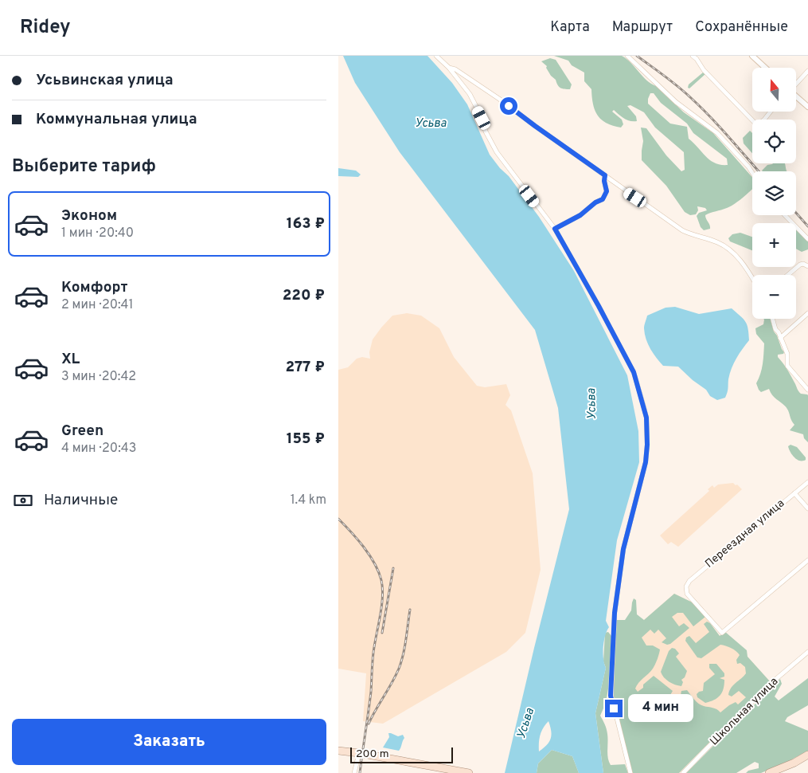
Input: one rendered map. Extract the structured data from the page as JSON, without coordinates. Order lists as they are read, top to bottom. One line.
{"streets":{"street":["Переездная улица","Школьная улица"]},"water":["Усьва"],"scale_bar":"200 m","north":"top","page":{"header":"Ridey","nav":["Карта","Маршрут","Сохранённые"],"banner":["Усьвинская улица","Коммунальная улица"],"map_buttons":["+","−"],"heading":"Выберите тариф","list":[{"name":"Эконом","note":"1 мин · 20:40","value":"163 ₽"},{"name":"Комфорт","note":"2 мин · 20:41","value":"220 ₽"},{"name":"XL","note":"3 мин · 20:42","value":"277 ₽"},{"name":"Green","note":"4 мин · 20:43","value":"155 ₽"}],"pay":["Наличные","1.4 km"],"bubble":"4 мин","buttons":"Заказать","scale":"200 m"}}
